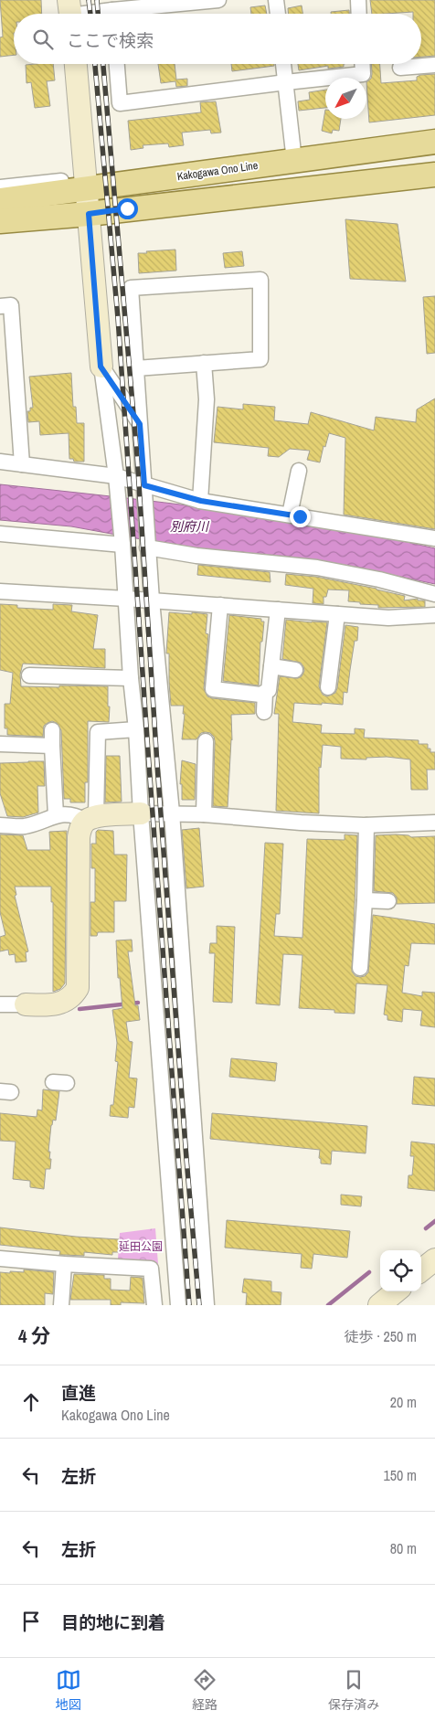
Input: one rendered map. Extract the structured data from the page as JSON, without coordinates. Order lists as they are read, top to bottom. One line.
{"streets":{"main road":["Kakogawa Ono Line"]},"water":["別府川"],"parks":["延田公園"],"north":"bottom left","page":{"search":"ここで検索","heading":["4 分","徒歩 · 250 m"],"list":[["直進","Kakogawa Ono Line","20 m"],["左折","150 m"],["左折","80 m"],"目的地に到着"],"nav":["地図","経路","保存済み"]}}
